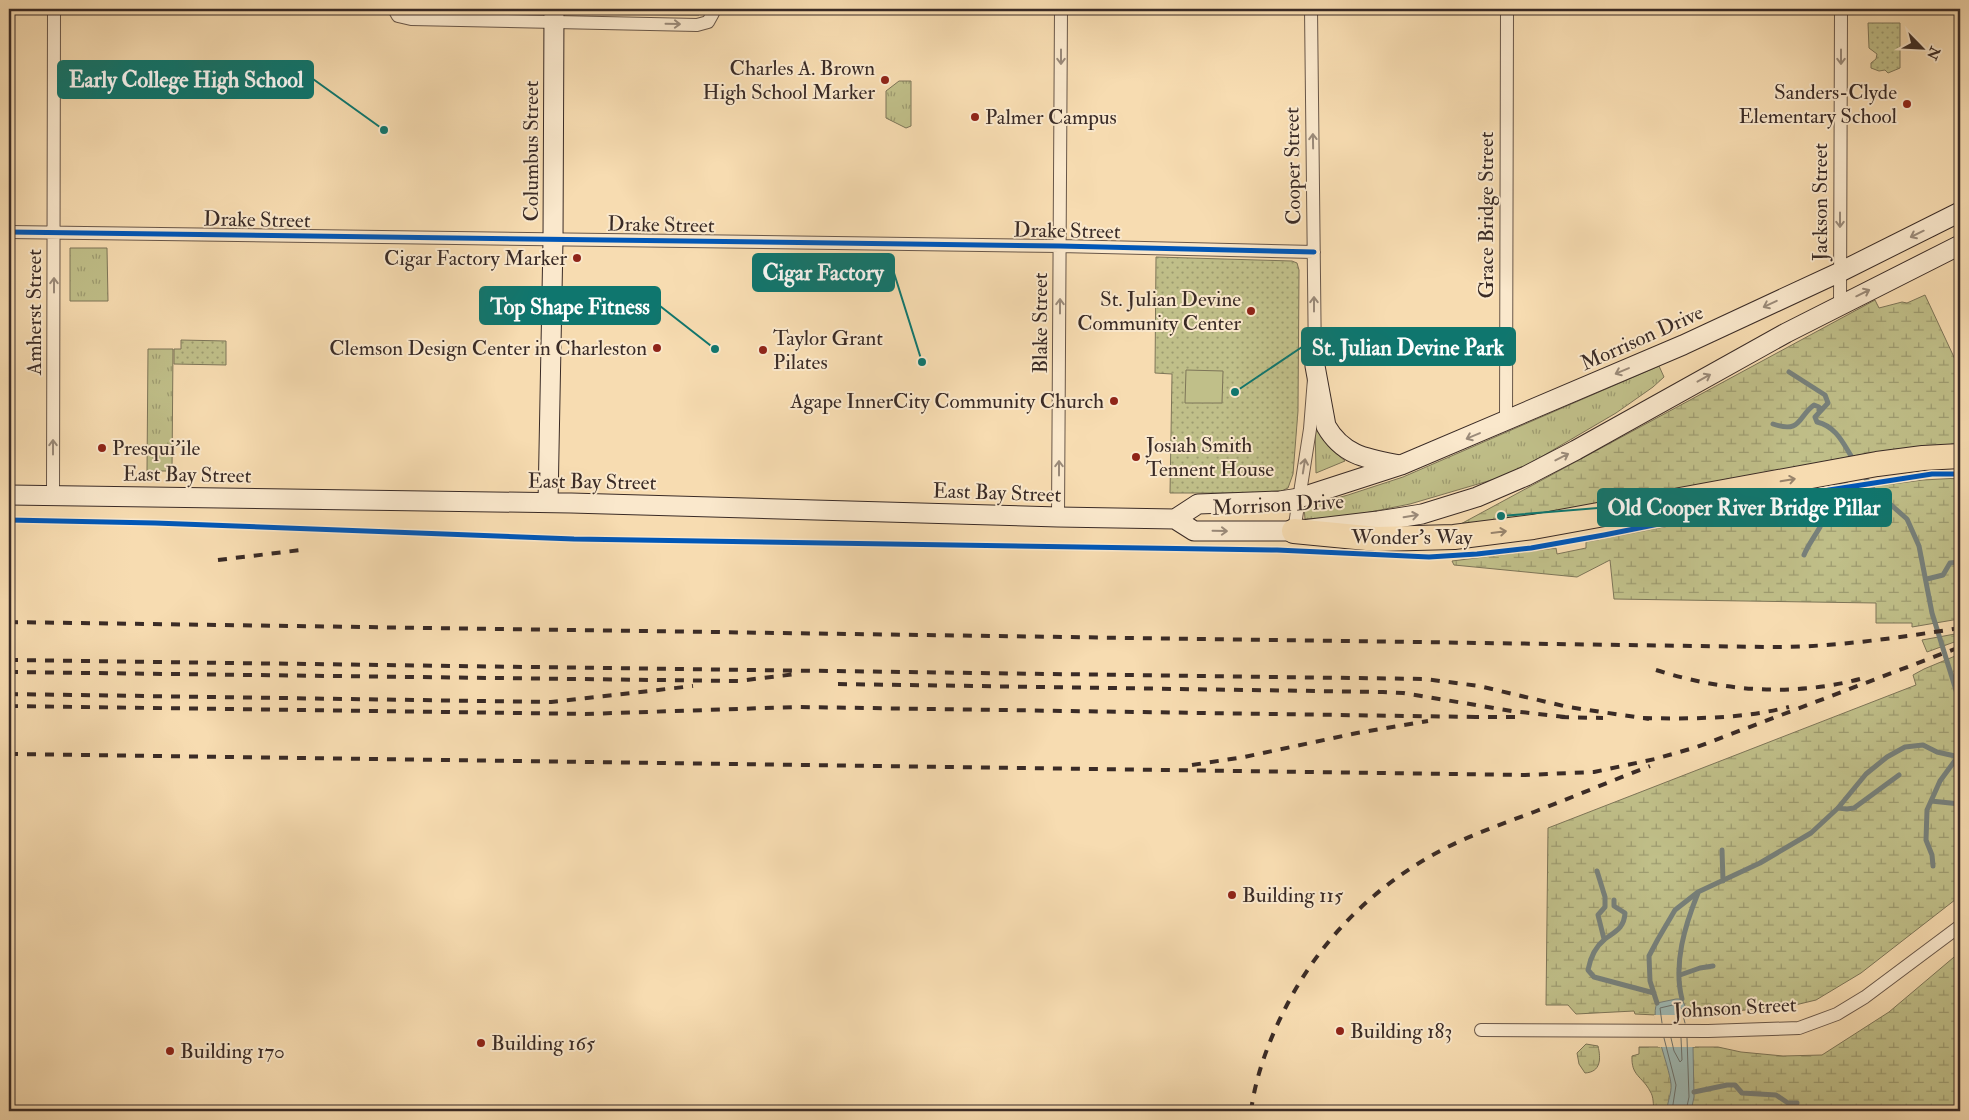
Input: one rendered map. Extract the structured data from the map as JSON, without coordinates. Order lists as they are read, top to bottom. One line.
{"streets":{"main road":["Columbus Street","Morrison Drive","East Bay Street"],"street":["Cooper Street","Jackson Street","Grace Bridge Street","Drake Street","Amherst Street","Blake Street","Johnson Street"],"cycle path":["Wonder's Way"]},"crossings":[["Columbus Street","Drake Street"],["Columbus Street","East Bay Street"],["Cooper Street","Drake Street"],["Cooper Street","Morrison Drive"],["Jackson Street","Morrison Drive"],["Grace Bridge Street","Morrison Drive"],["Drake Street","Amherst Street"],["Drake Street","Blake Street"],["Amherst Street","East Bay Street"],["Blake Street","East Bay Street"],["Morrison Drive","East Bay Street"]],"one_way":["Cooper Street","Jackson Street","Amherst Street"],"places":["Charles A. Brown High School Marker","Sanders-Clyde Elementary School","Palmer Campus","Early College High School","Cigar Factory Marker","St. Julian Devine Community Center","Clemson Design Center in Charleston","Top Shape Fitness","Taylor Grant Pilates","Cigar Factory","St. Julian Devine Park","Agape InnerCity Community Church","Presqui'ile","Josiah Smith Tennent House","Old Cooper River Bridge Pillar","Building 115","Building 183","Building 165","Building 170"],"north":"bottom right"}
